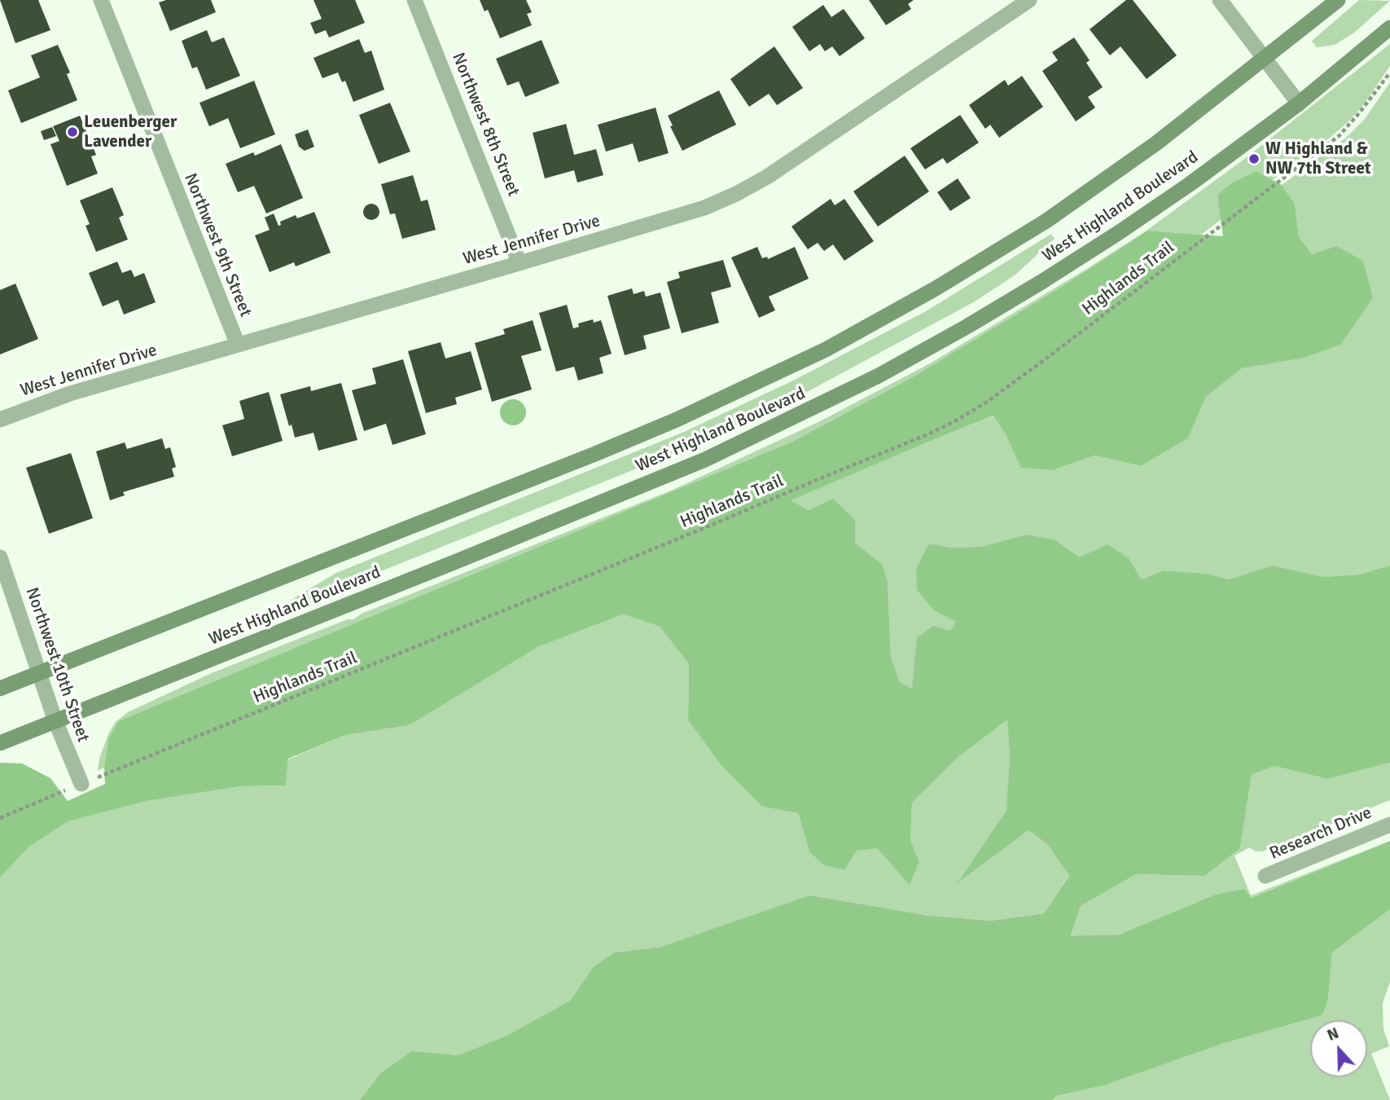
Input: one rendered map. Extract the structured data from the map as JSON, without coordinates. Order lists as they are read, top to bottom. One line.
{"streets":{"main road":["West Highland Boulevard"],"street":["Northwest 8th Street","West Jennifer Drive","Northwest 9th Street","Northwest 10th Street","Research Drive"],"path":["Highlands Trail"]},"crossings":[["Northwest 8th Street","West Jennifer Drive"],["West Highland Boulevard","Northwest 10th Street"],["West Jennifer Drive","Northwest 9th Street"],["Highlands Trail","Northwest 10th Street"]],"places":["Leuenberger Lavender","W Highland & NW 7th Street"],"north":"top"}
